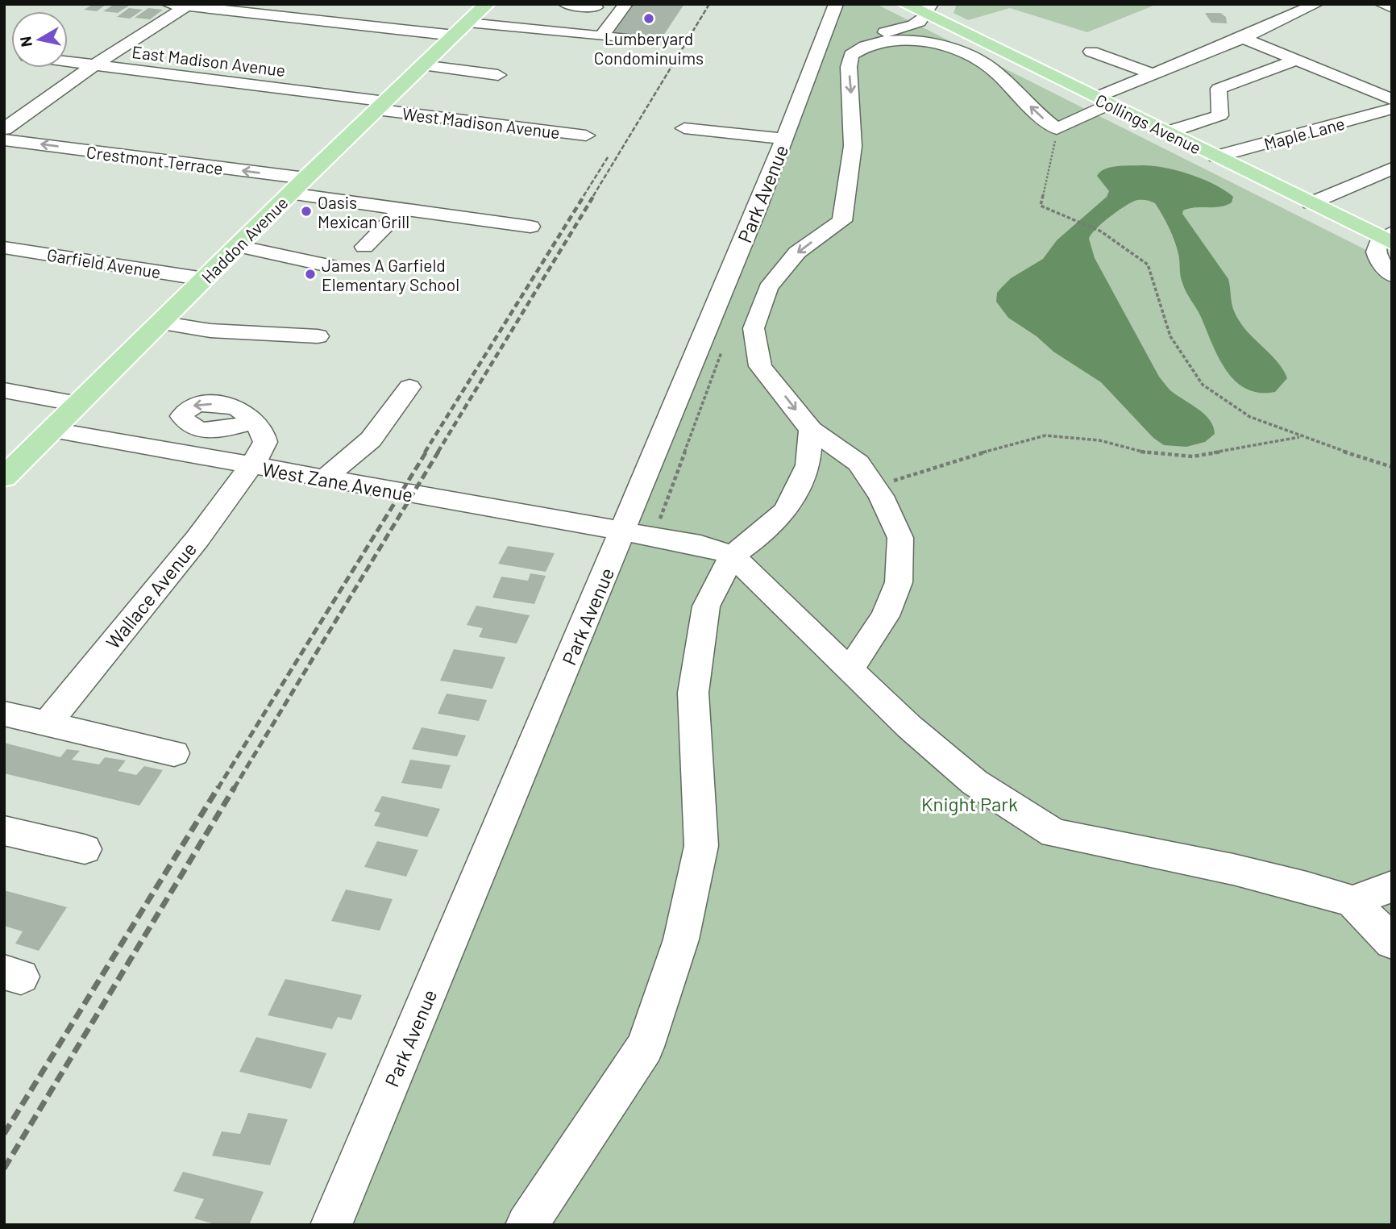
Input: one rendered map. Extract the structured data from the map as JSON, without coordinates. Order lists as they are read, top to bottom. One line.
{"streets":{"main road":["Collings Avenue","Haddon Avenue"],"street":["East Madison Avenue","West Madison Avenue","Maple Lane","Crestmont Terrace","Park Avenue","Garfield Avenue","West Zane Avenue","Wallace Avenue"]},"crossings":[["East Madison Avenue","West Madison Avenue"],["East Madison Avenue","Haddon Avenue"],["West Madison Avenue","Haddon Avenue"],["Collings Avenue","Maple Lane"],["Crestmont Terrace","Haddon Avenue"],["Park Avenue","West Zane Avenue"],["Haddon Avenue","Garfield Avenue"],["Haddon Avenue","West Zane Avenue"],["West Zane Avenue","Wallace Avenue"]],"parks":["Knight Park"],"places":["Lumberyard Condominuims","Oasis Mexican Grill","James A Garfield Elementary School"],"north":"left"}
